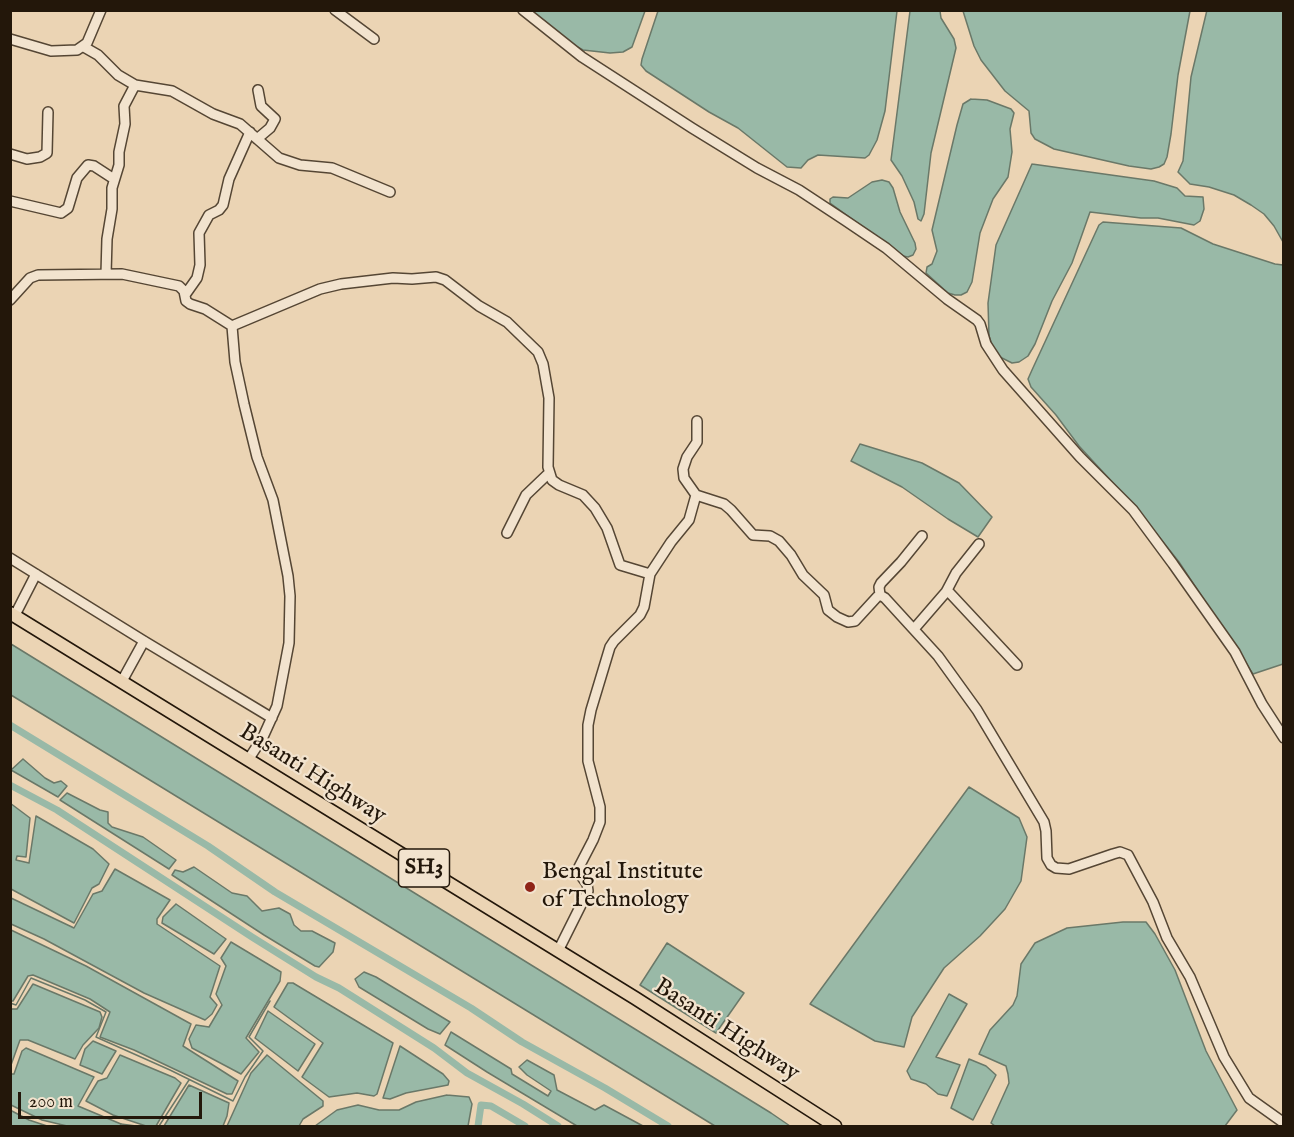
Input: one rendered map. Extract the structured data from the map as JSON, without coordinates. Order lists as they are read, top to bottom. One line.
{"streets":{"main road":["Basanti Highway","SH3"]},"places":["Bengal Institute of Technology"],"scale_bar":"200 m"}
